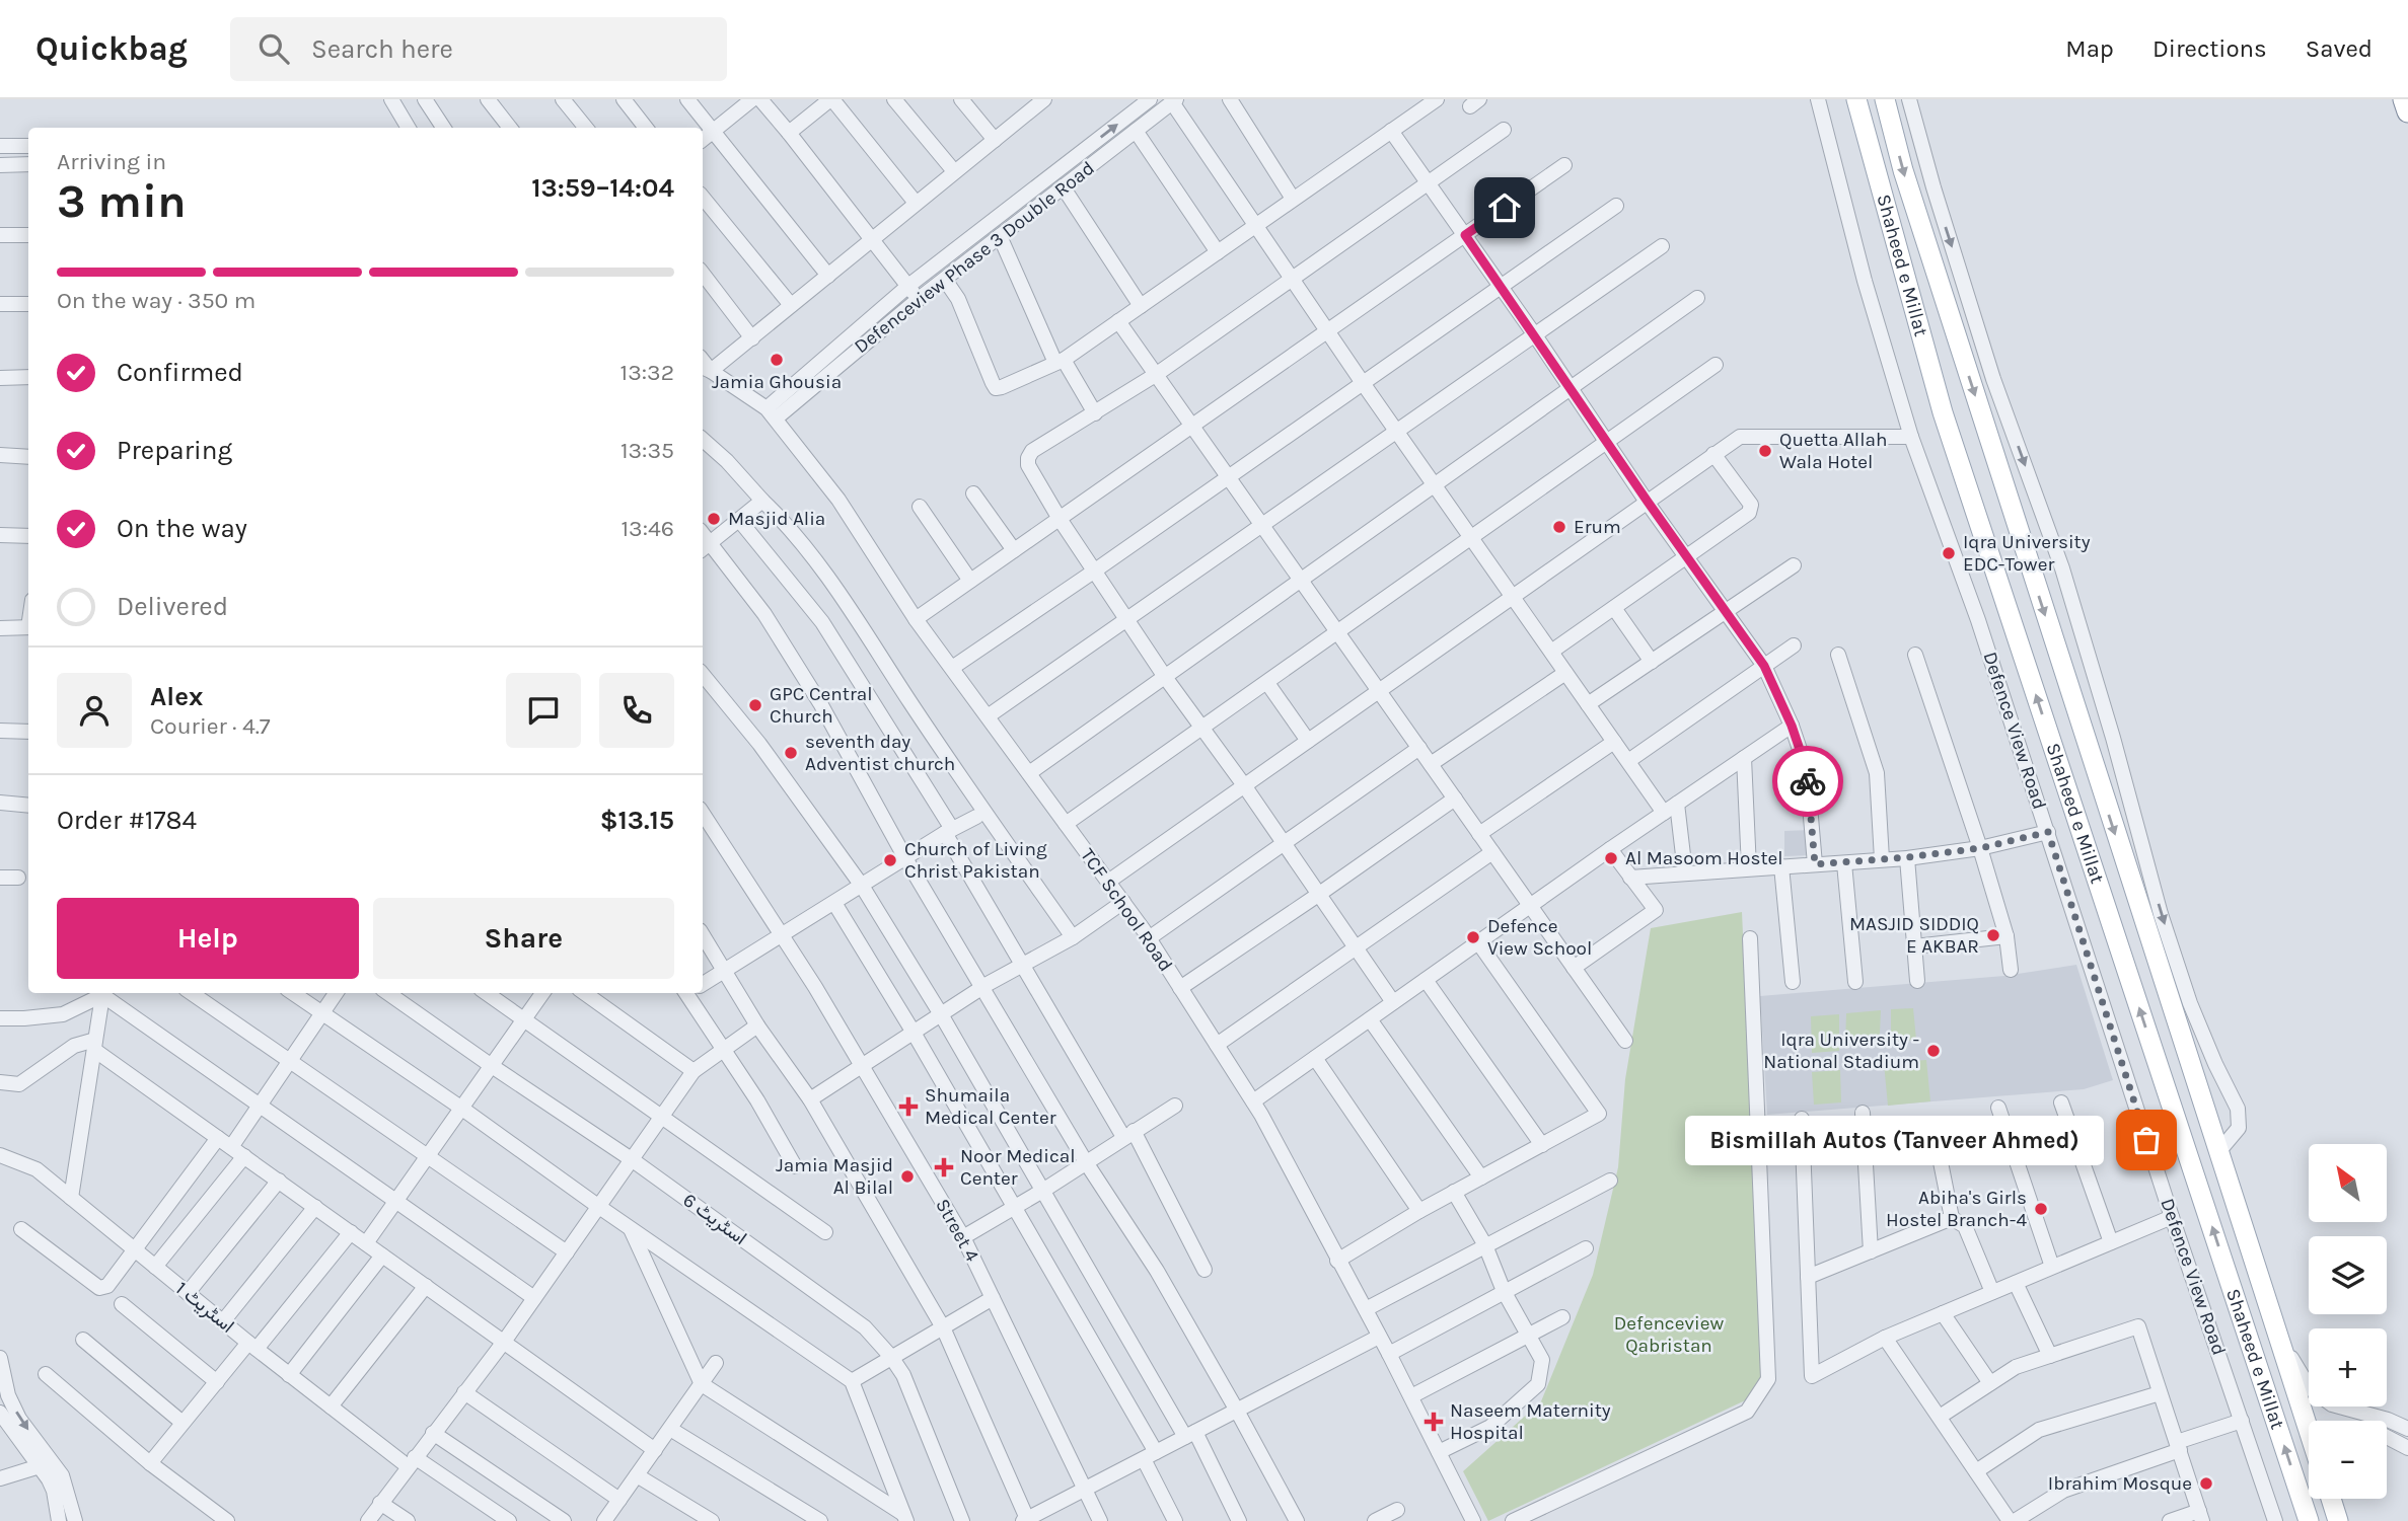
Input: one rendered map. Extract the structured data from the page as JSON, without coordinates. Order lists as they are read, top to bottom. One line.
{"streets":{"main road":["Shaheed e Millat"],"street":["Defenceview Phase 3 Double Road","Defence View Road","TCF School Road","اسٹریٹ 6","Street 4","اسٹریٹ 1"]},"crossings":[["Defenceview Phase 3 Double Road","TCF School Road"]],"parks":["Defenceview Qabristan"],"places":{"other":["Jamia Ghousia","Quetta Allah Wala Hotel","Masjid Alia","Erum","Iqra University EDC-Tower","GPC Central Church","seventh day Adventist church","Al Masoom Hostel","Church of Living Christ Pakistan","MASJID SIDDIQ E AKBAR","Defence View School","Iqra University - National Stadium","Bismillah Autos (Tanveer Ahmed)","Jamia Masjid Al Bilal","Abiha's Girls Hostel Branch-4","Ibrahim Mosque"],"health":["Shumaila Medical Center","Noor Medical Center","Naseem Maternity Hospital"]},"north":"top left","page":{"header":"Quickbag","search":"Search here","nav":["Map","Directions","Saved"],"heading":["3 min","Arriving in","13:59–14:04"],"panel":["Alex","Courier · 4.7","Order #1784","$13.15"],"bar":"On the way · 350 m","list":[["Confirmed","13:32"],["Preparing","13:35"],["On the way","13:46"],"Delivered"],"buttons":["Help","Share"],"bubble":"Bismillah Autos (Tanveer Ahmed)","map_buttons":["+","−"]}}
